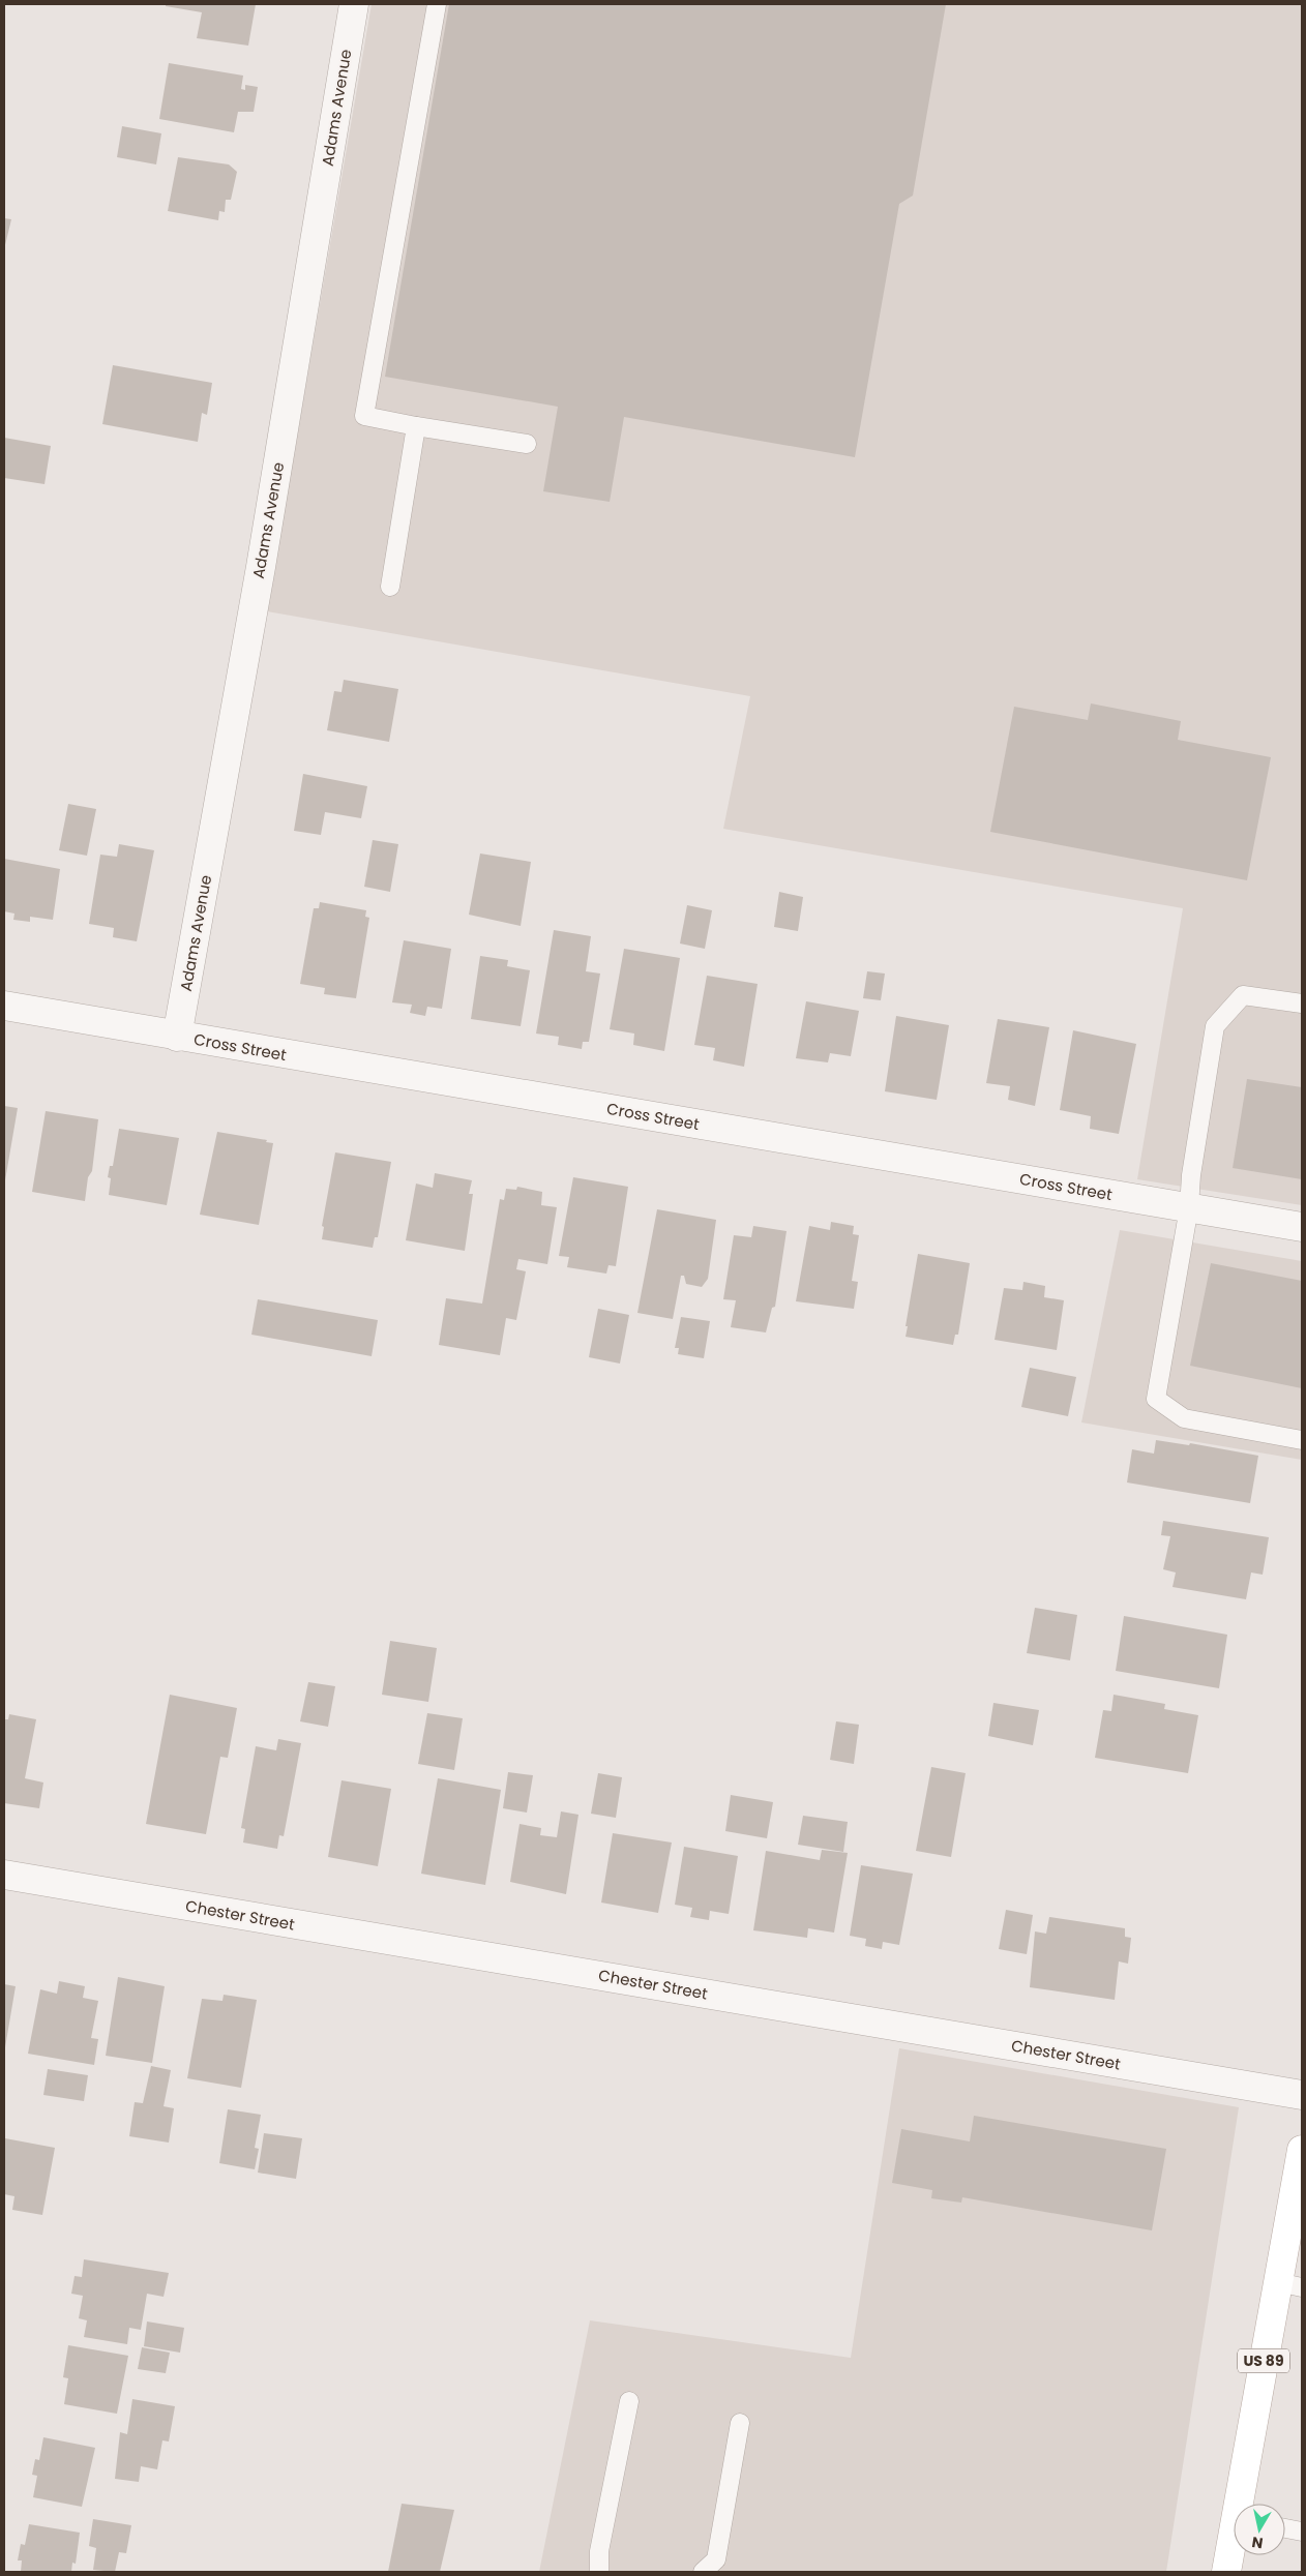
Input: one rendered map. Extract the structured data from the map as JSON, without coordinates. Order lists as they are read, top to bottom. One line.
{"streets":{"main road":["US 89"],"street":["Adams Avenue","Cross Street","Chester Street"]},"crossings":[["Adams Avenue","Cross Street"]],"north":"bottom"}
